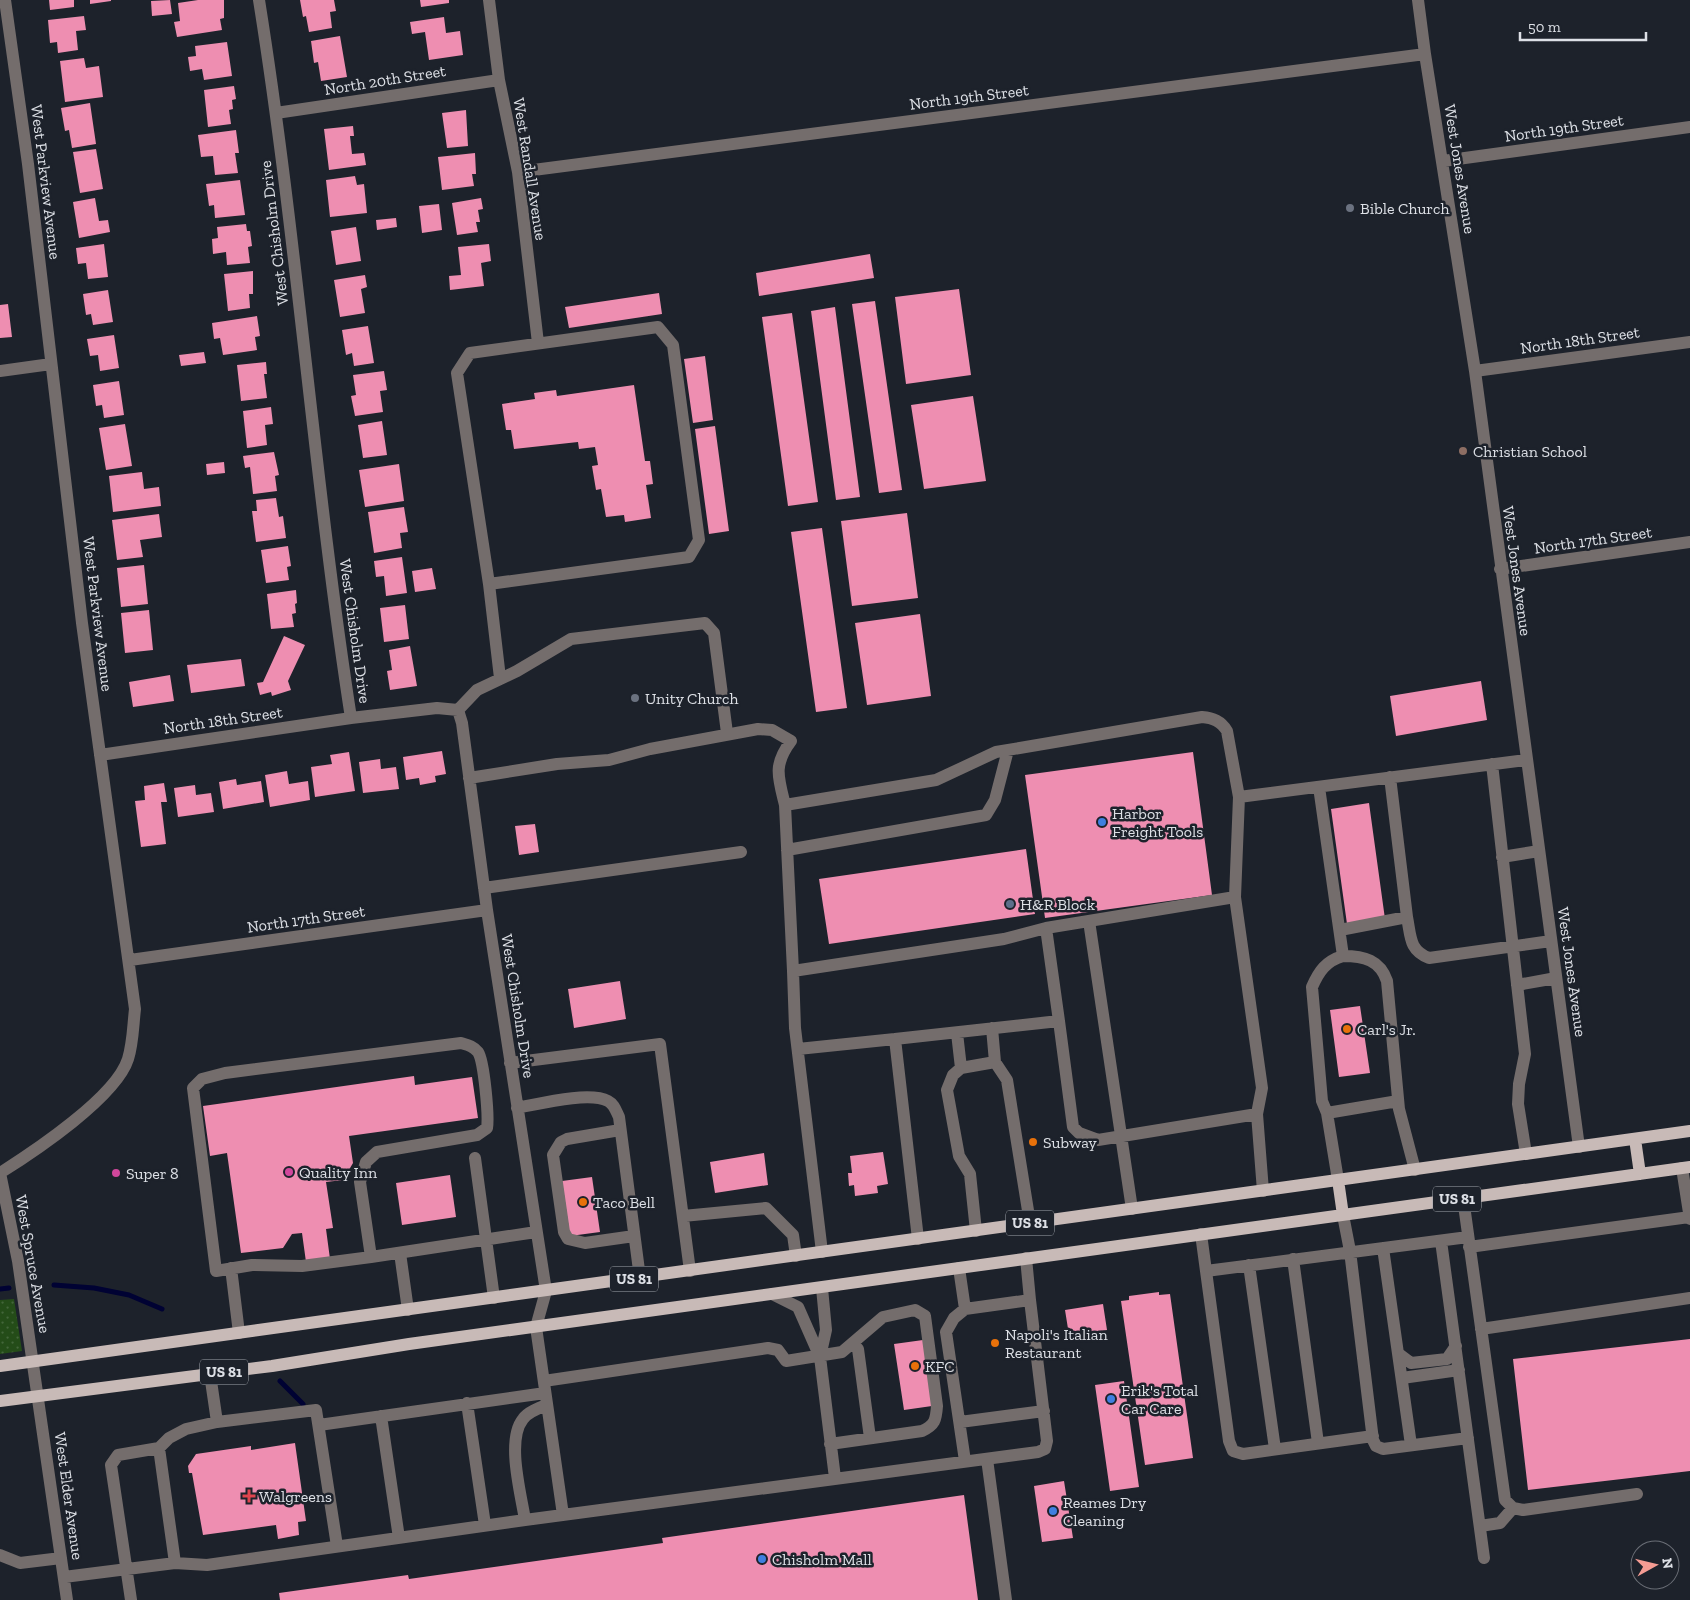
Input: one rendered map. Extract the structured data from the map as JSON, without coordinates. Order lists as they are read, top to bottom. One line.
{"streets":{"main road":["US 81"],"street":["North 20th Street","North 19th Street","West Randall Avenue","West Jones Avenue","West Parkview Avenue","West Chisholm Drive","North 18th Street","North 17th Street","West Spruce Avenue","West Elder Avenue"]},"crossings":[["North 20th Street","West Randall Avenue"],["North 20th Street","West Chisholm Drive"],["North 19th Street","West Randall Avenue"],["North 19th Street","West Jones Avenue"],["West Jones Avenue","North 18th Street"],["West Jones Avenue","North 17th Street"],["West Jones Avenue","US 81"],["West Parkview Avenue","North 18th Street"],["West Parkview Avenue","North 17th Street"],["West Parkview Avenue","West Spruce Avenue"],["West Chisholm Drive","North 18th Street"],["West Chisholm Drive","North 17th Street"],["West Chisholm Drive","US 81"],["US 81","West Spruce Avenue"],["US 81","West Elder Avenue"],["West Spruce Avenue","West Elder Avenue"]],"places":{"other":["Bible Church","Christian School","Unity Church","Harbor Freight Tools","H&R Block","Carl's Jr.","Subway","Quality Inn","Super 8","Taco Bell","Napoli's Italian Restaurant","KFC","Erik's Total Car Care","Reames Dry Cleaning","Chisholm Mall"],"health":["Walgreens"]},"scale_bar":"50 m","north":"right"}
